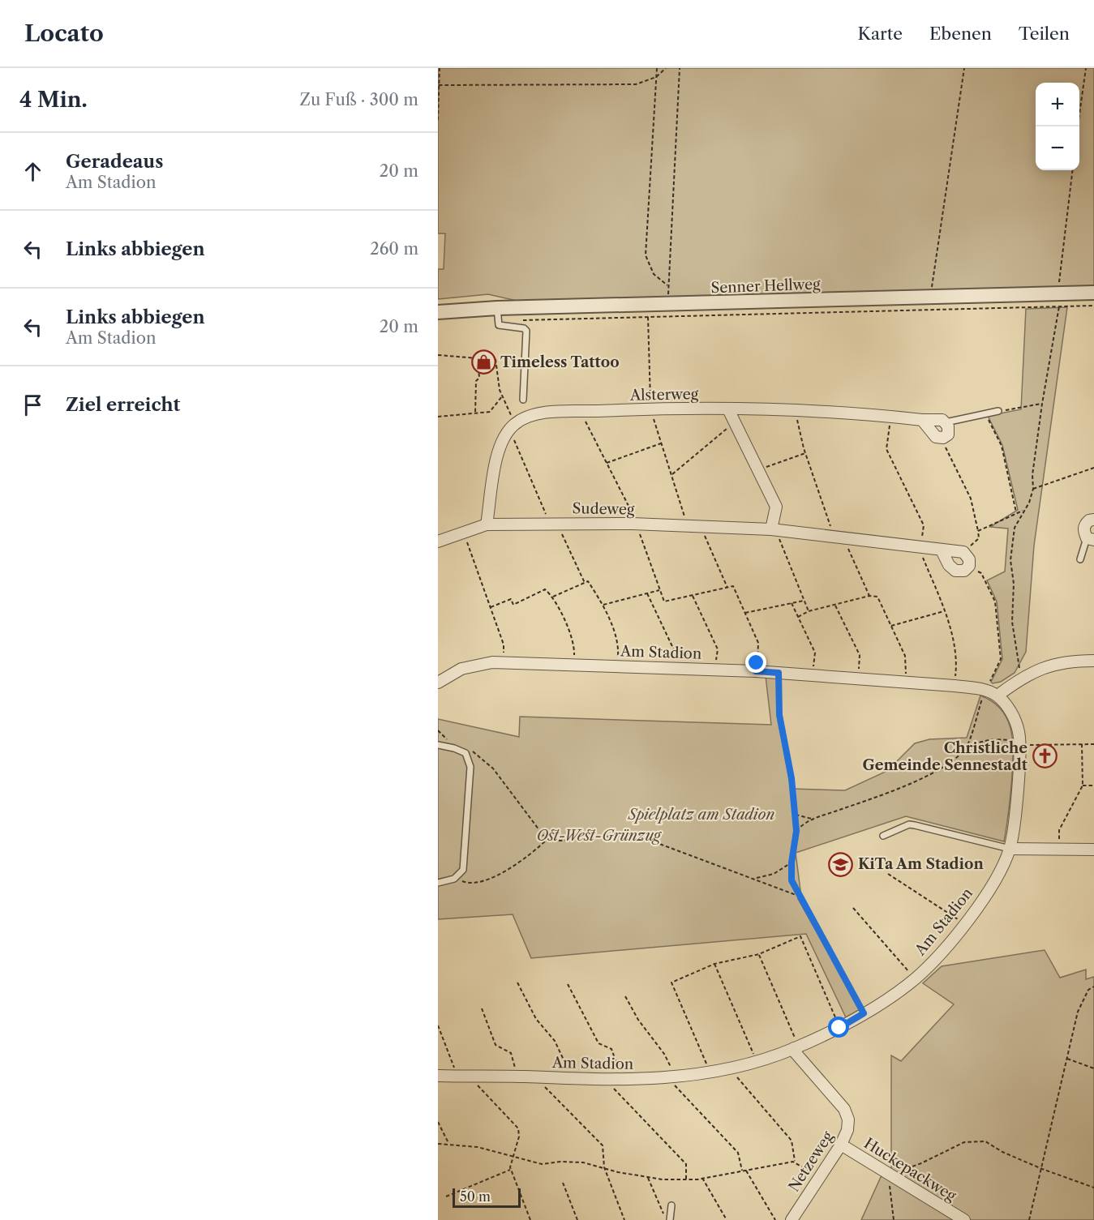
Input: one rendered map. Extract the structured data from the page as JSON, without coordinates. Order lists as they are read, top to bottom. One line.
{"streets":{"street":["Senner Hellweg","Alsterweg","Sudeweg","Am Stadion","Netzeweg","Huckepackweg"]},"crossings":[["Alsterweg","Sudeweg"],["Am Stadion","Netzeweg"],["Netzeweg","Huckepackweg"]],"parks":["Spielplatz am Stadion","Ost-West-Grünzug"],"places":{"shop":["Timeless Tattoo"],"church":["Christliche Gemeinde Sennestadt"],"school or university":["KiTa Am Stadion"]},"scale_bar":"50 m","page":{"header":"Locato","nav":["Karte","Ebenen","Teilen"],"heading":["4 Min.","Zu Fuß · 300 m"],"map_buttons":["+","−"],"list":[["Geradeaus","Am Stadion","20 m"],["Links abbiegen","260 m"],["Links abbiegen","Am Stadion","20 m"],"Ziel erreicht"],"scale":"50 m"}}
